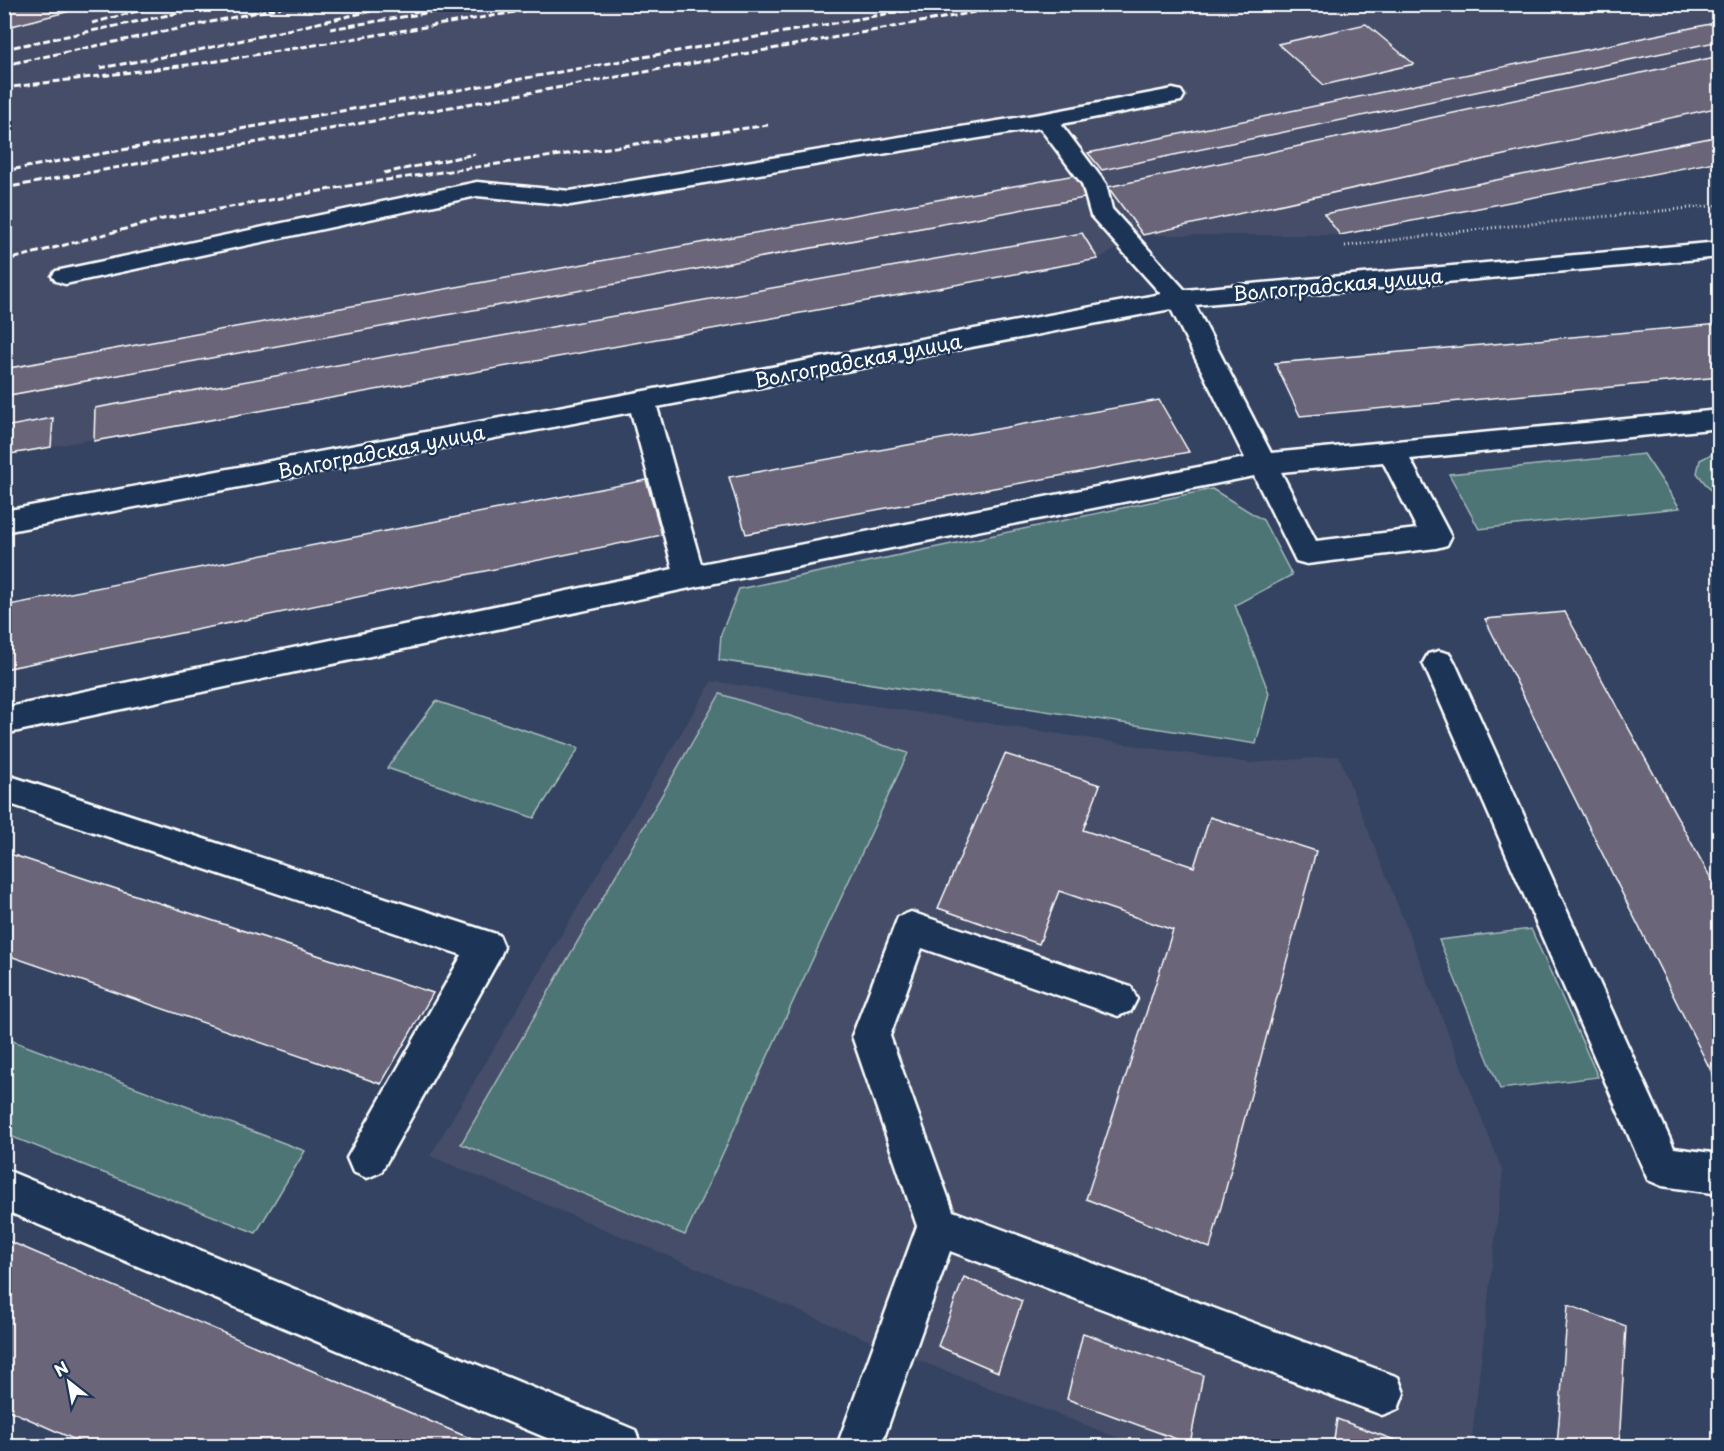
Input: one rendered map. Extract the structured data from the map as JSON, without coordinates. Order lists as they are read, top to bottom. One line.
{"streets":{"street":["Волгоградская улица"]},"north":"top left"}
